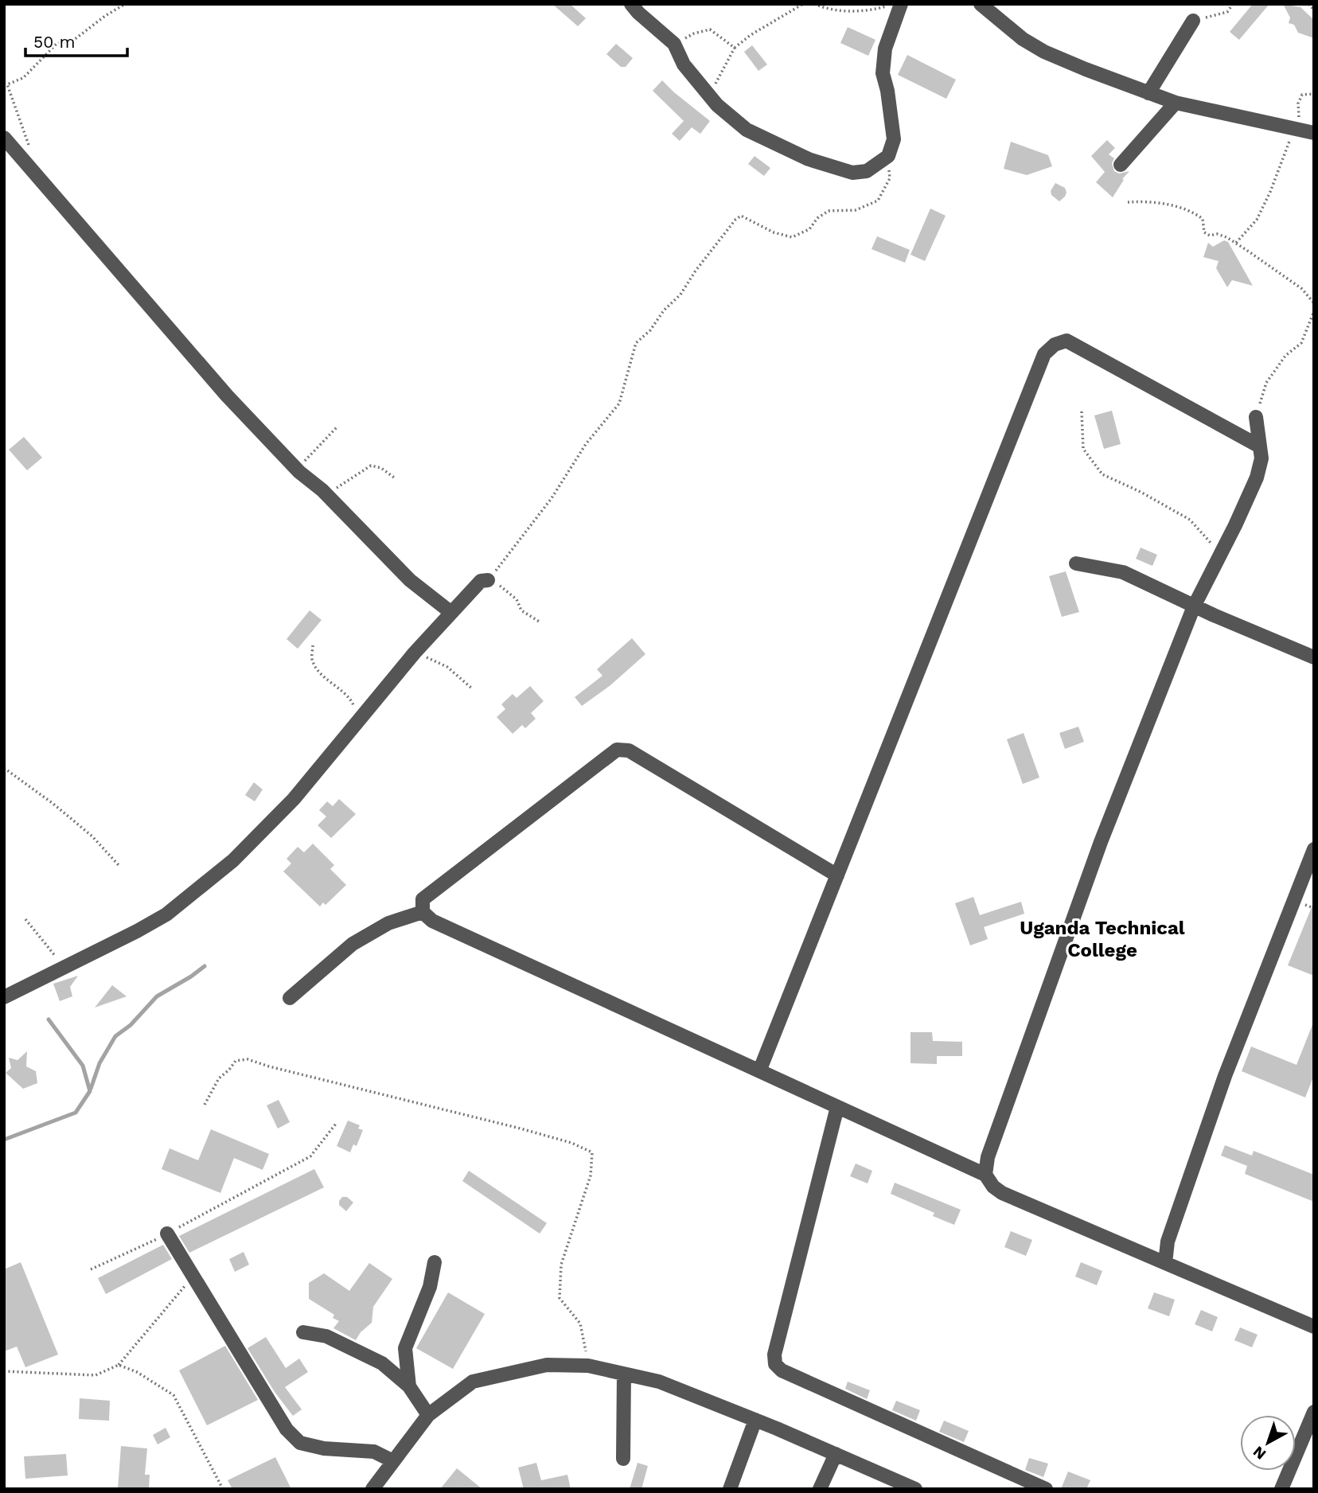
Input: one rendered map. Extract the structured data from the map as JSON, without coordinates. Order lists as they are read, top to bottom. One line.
{"districts":["Uganda Technical College"],"scale_bar":"50 m","north":"bottom left"}
